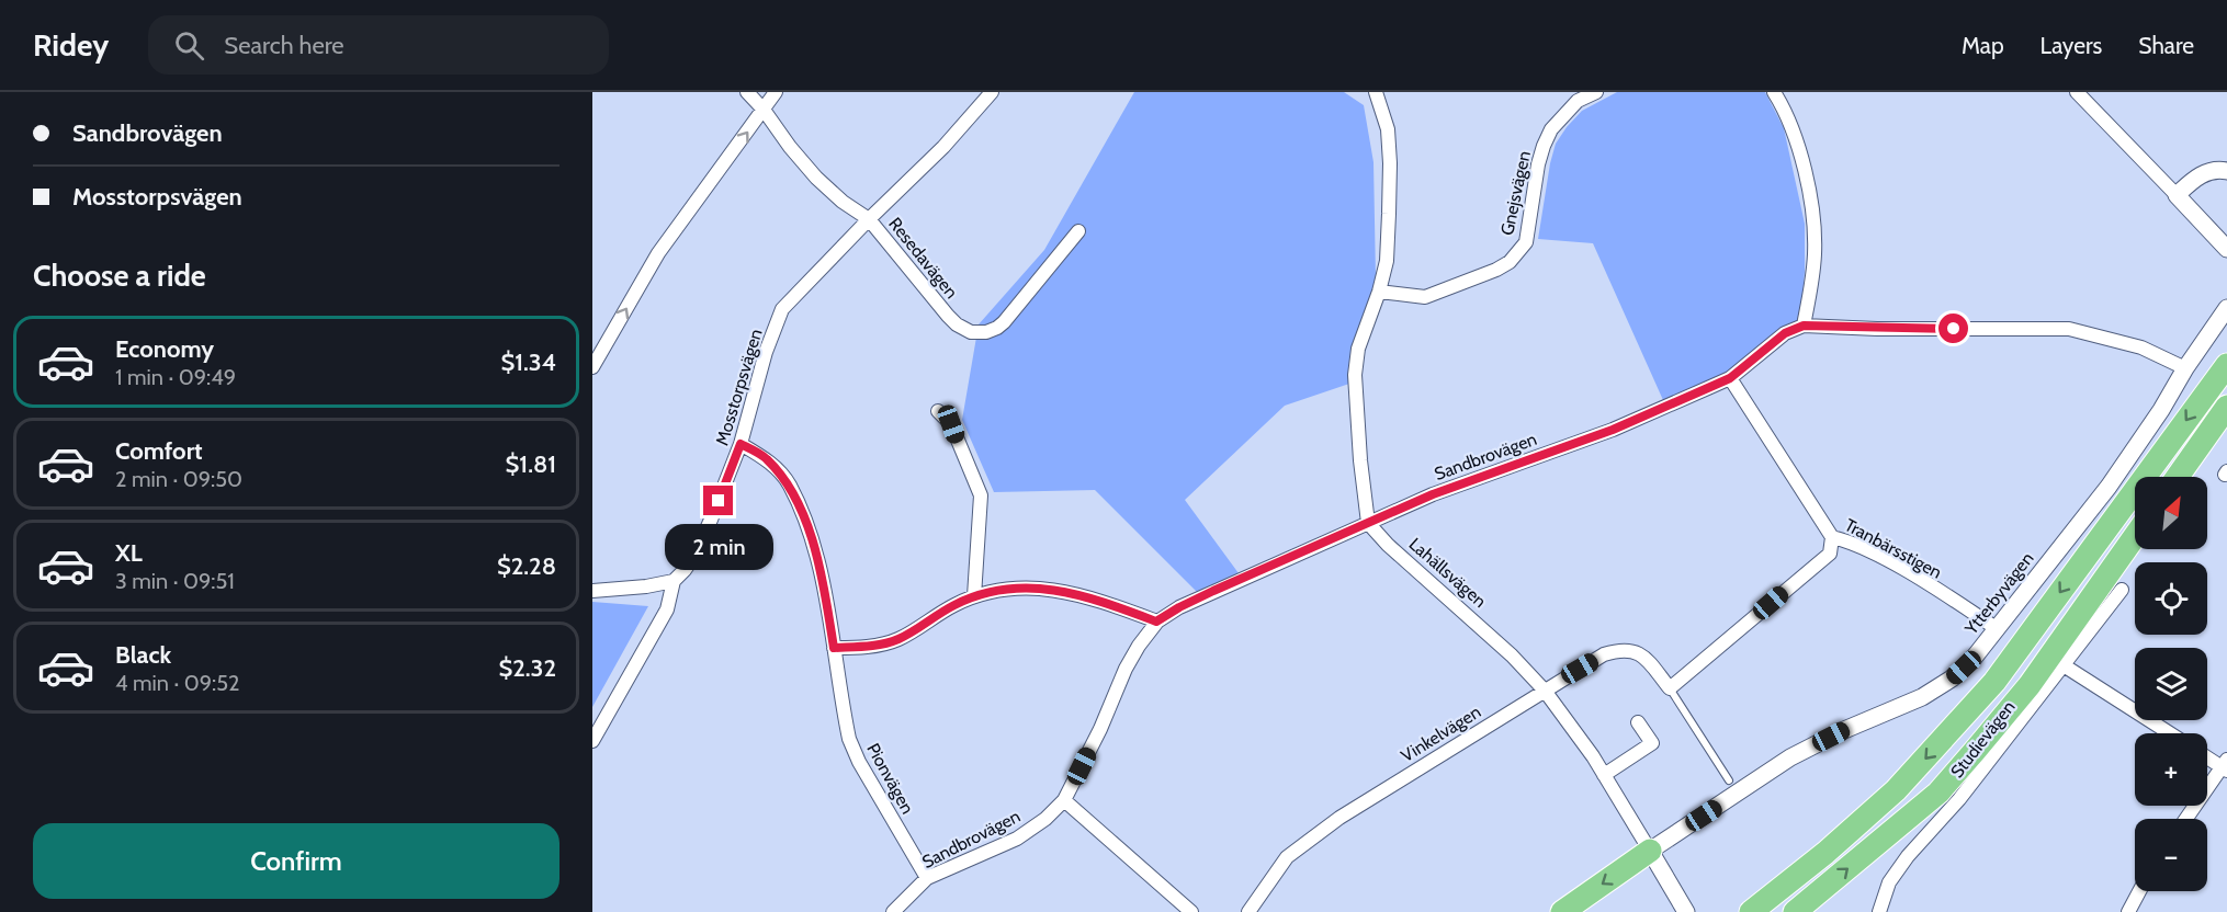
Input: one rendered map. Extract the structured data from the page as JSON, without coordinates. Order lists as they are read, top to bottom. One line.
{"streets":{"street":["Gnejsvägen","Resedavägen","Mosstorpsvägen","Sandbrovägen","Tranbärsstigen","Lahällsvägen","Ytterbyvägen","Vinkelvägen","Studievägen","Pionvägen"]},"crossings":[["Resedavägen","Mosstorpsvägen"],["Mosstorpsvägen","Pionvägen"],["Sandbrovägen","Tranbärsstigen"],["Sandbrovägen","Lahällsvägen"],["Sandbrovägen","Pionvägen"],["Tranbärsstigen","Ytterbyvägen"],["Lahällsvägen","Ytterbyvägen"],["Lahällsvägen","Vinkelvägen"]],"north":"top right","page":{"header":"Ridey","search":"Search here","nav":["Map","Layers","Share"],"banner":["Sandbrovägen","Mosstorpsvägen"],"heading":"Choose a ride","list":[{"name":"Economy","note":"1 min · 09:49","value":"$1.34"},{"name":"Comfort","note":"2 min · 09:50","value":"$1.81"},{"name":"XL","note":"3 min · 09:51","value":"$2.28"},{"name":"Black","note":"4 min · 09:52","value":"$2.32"}],"map_buttons":["+","−"],"bubble":"2 min","buttons":"Confirm"}}
